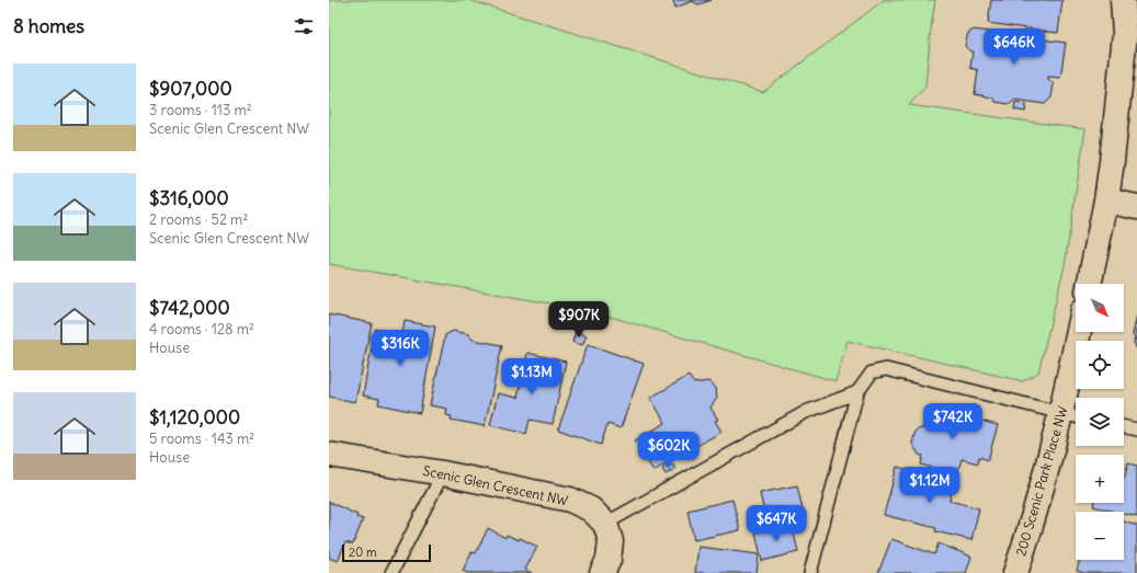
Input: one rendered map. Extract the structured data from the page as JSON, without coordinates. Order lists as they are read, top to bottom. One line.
{"streets":{"street":["200 Scenic Park Place NW","Scenic Glen Crescent NW"]},"scale_bar":"20 m","north":"bottom right","page":{"heading":"8 homes","price":["$646K","$907K","$316K","$1.13M","$742K","$602K","$1.12M","$647K"],"list":[{"name":"$907,000","note":"3 rooms · 113 m² · Scenic Glen Crescent NW"},{"name":"$316,000","note":"2 rooms · 52 m² · Scenic Glen Crescent NW"},{"name":"$742,000","note":"4 rooms · 128 m² · House"},{"name":"$1,120,000","note":"5 rooms · 143 m² · House"}],"map_buttons":["+","−"],"scale":"20 m"}}
